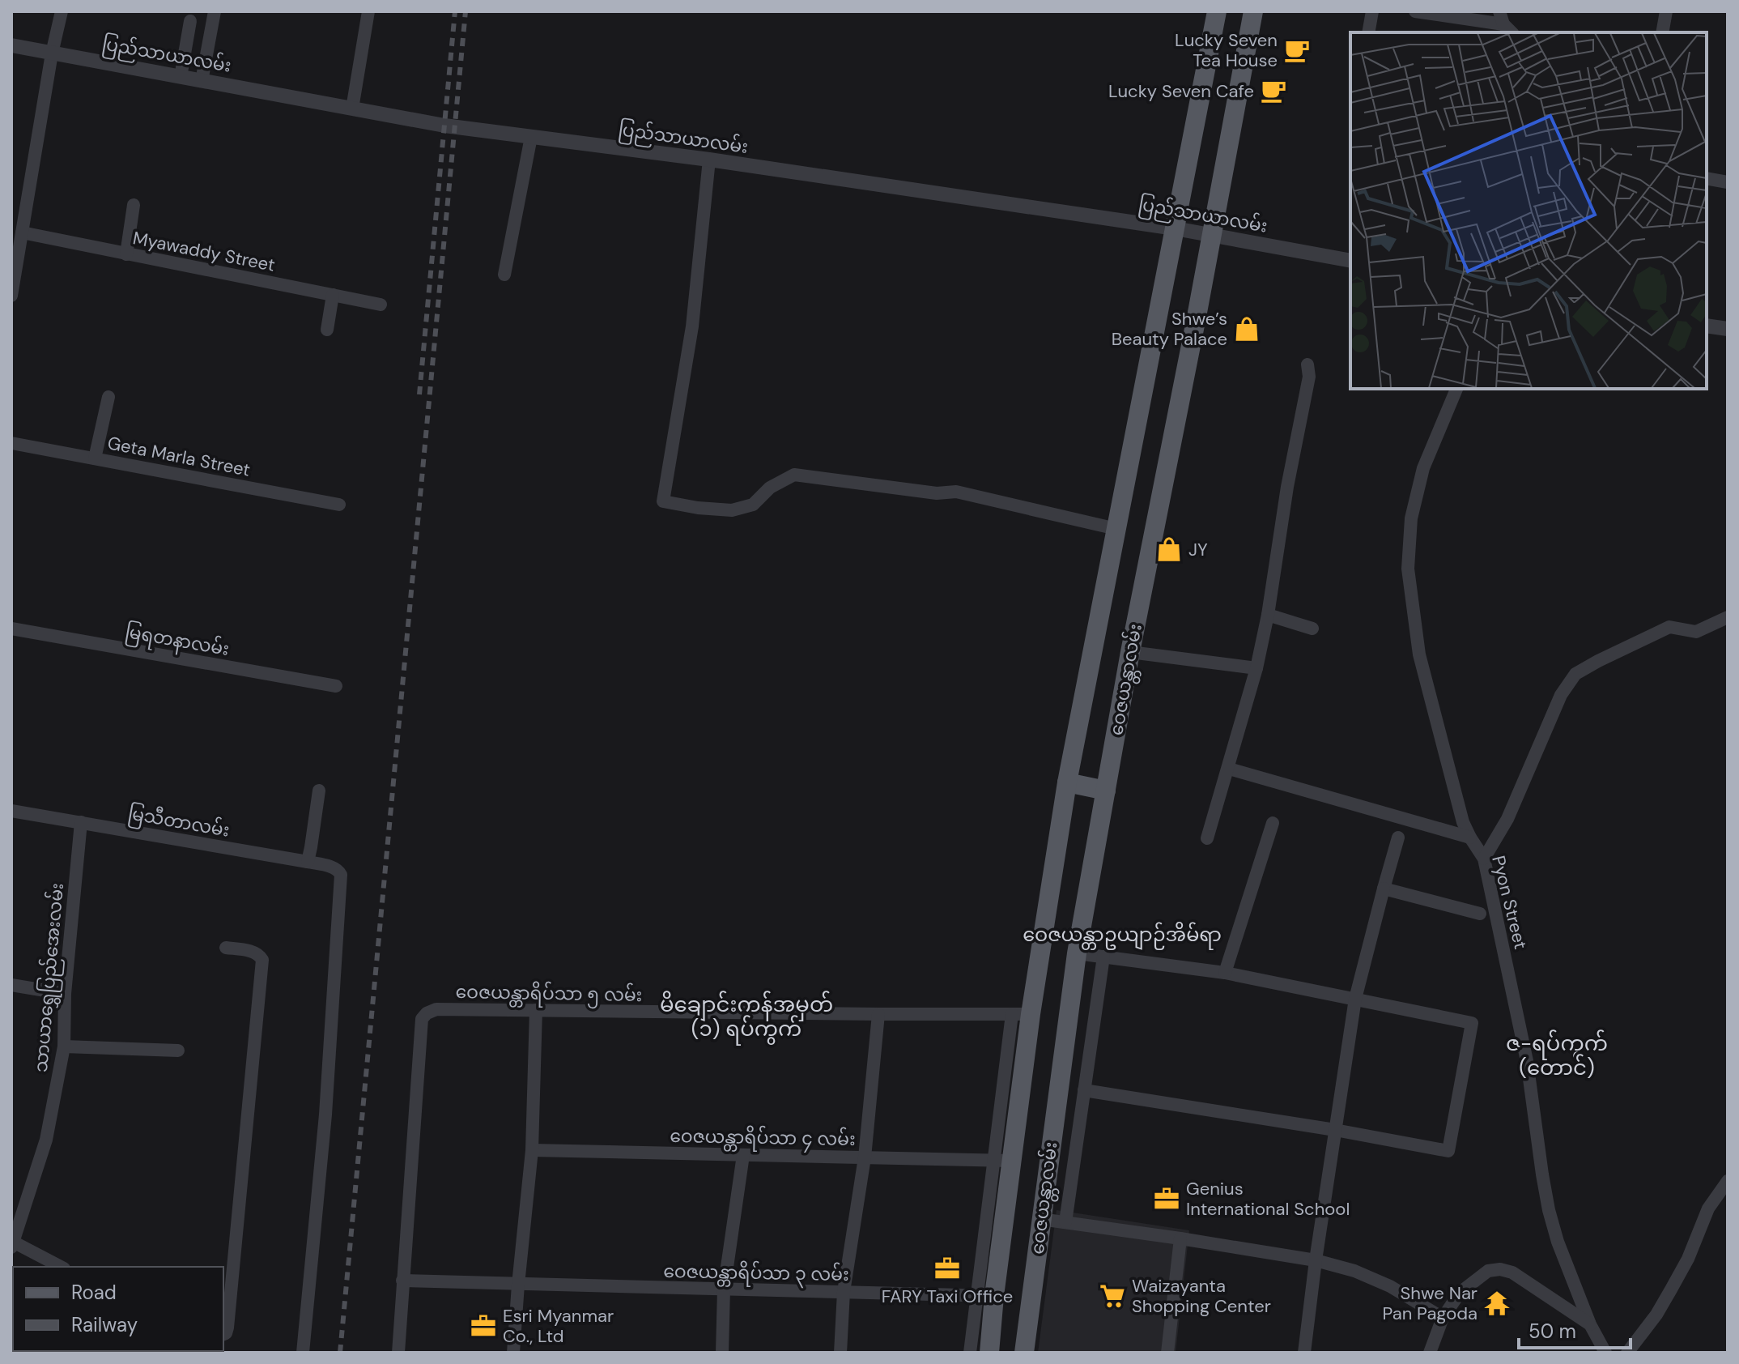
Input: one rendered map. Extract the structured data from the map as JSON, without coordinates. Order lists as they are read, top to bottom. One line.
{"streets":{"main road":["ဝေဇယန္တာလမ်း"],"street":["ပြည်သာယာလမ်း","Myawaddy Street","Geta Marla Street","မြရတနာလမ်း","မြသီတာလမ်း","Pyon Street","သာယာရွှေပြည်အေးလမ်း","ဝေဇယန္တာရိပ်သာ ၅ လမ်း","ဝေဇယန္တာရိပ်သာ ၄ လမ်း","ဝေဇယန္တာရိပ်သာ ၃ လမ်း"]},"crossings":[["ပြည်သာယာလမ်း","ဝေဇယန္တာလမ်း"],["ဝေဇယန္တာလမ်း","ဝေဇယန္တာရိပ်သာ ၅ လမ်း"],["ဝေဇယန္တာလမ်း","ဝေဇယန္တာရိပ်သာ ၄ လမ်း"],["ဝေဇယန္တာလမ်း","ဝေဇယန္တာရိပ်သာ ၃ လမ်း"],["မြသီတာလမ်း","သာယာရွှေပြည်အေးလမ်း"],["ဝေဇယန္တာရိပ်သာ ၅ လမ်း","ဝေဇယန္တာရိပ်သာ ၃ လမ်း"]],"districts":["ဝေဇယန္တာဥယျာဉ်အိမ်ရာ","မိချောင်းကန်အမှတ် (၁) ရပ်ကွက်","ဇ-ရပ်ကွက် (တောင်)"],"places":{"cafe":["Lucky Seven Tea House","Lucky Seven Cafe"],"shop":["Shwe’s Beauty Palace","JY"],"office":["Genius International School","FARY Taxi Office","Esri Myanmar Co., Ltd"],"supermarket":["Waizayanta Shopping Center"],"temple":["Shwe Nar Pan Pagoda"]},"legend":["Road","Railway"],"scale_bar":"50 m"}
